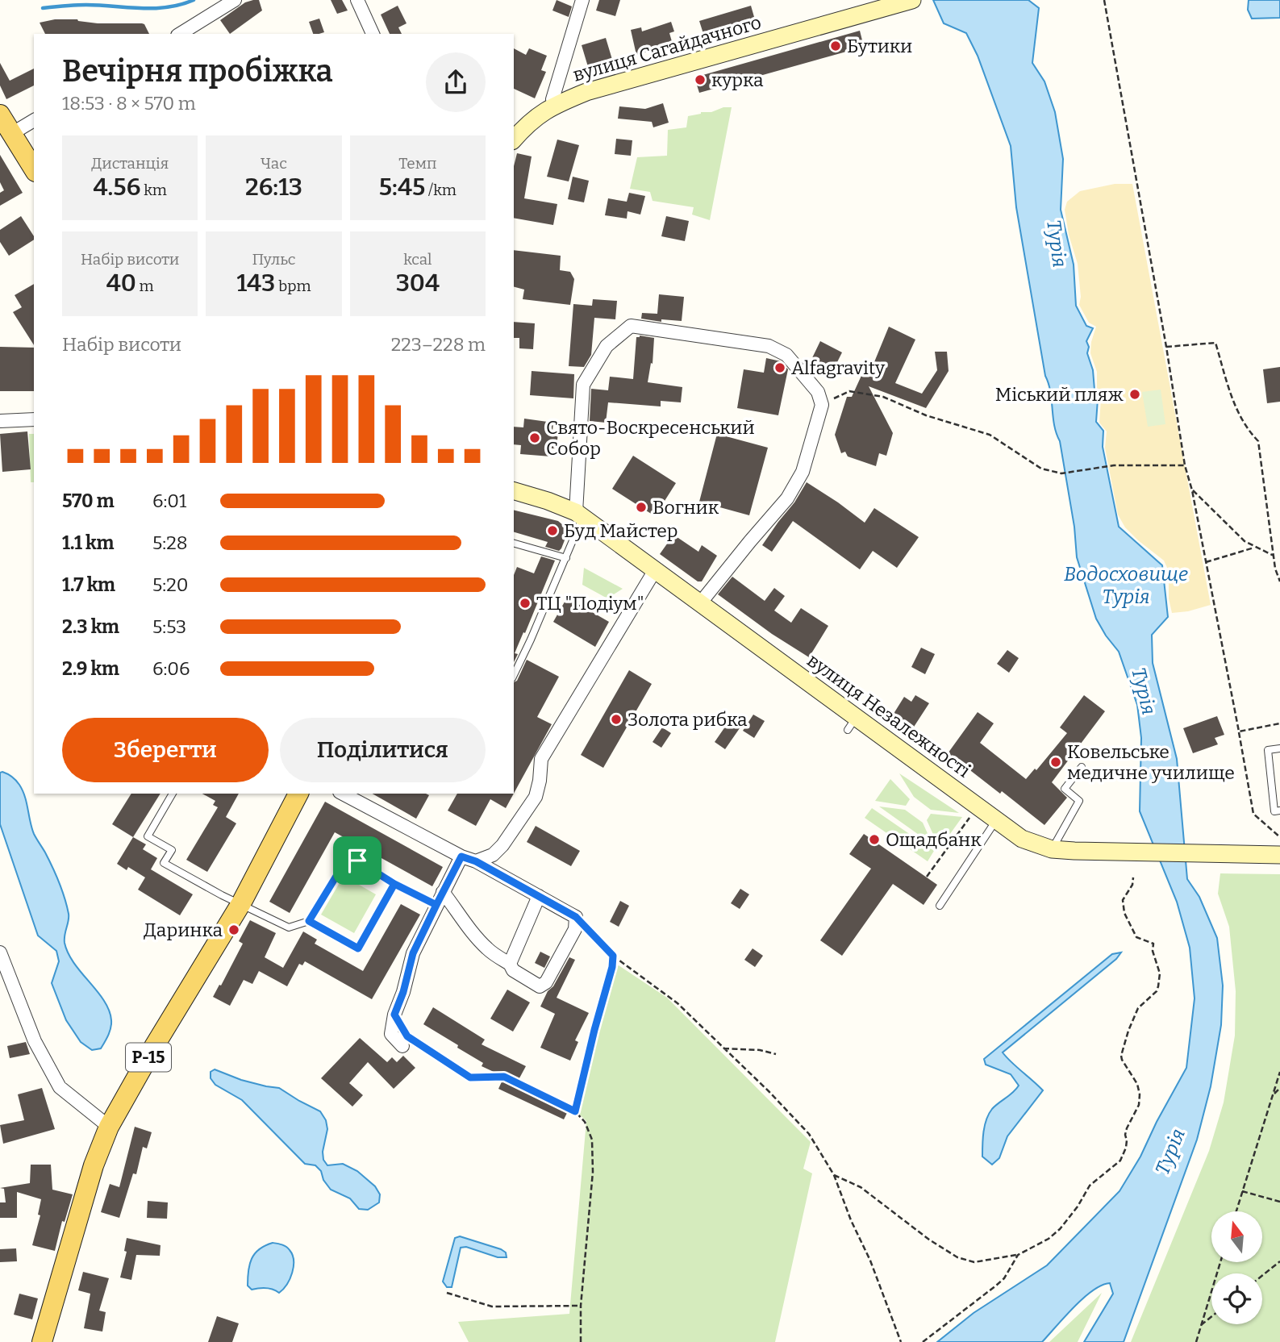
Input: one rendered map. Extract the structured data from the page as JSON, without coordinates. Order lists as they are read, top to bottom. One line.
{"streets":{"main road":["вулиця Сагайдачного","вулиця Незалежності","Р-15"]},"water":["Турія","Водосховище Турія"],"places":["Бутики","курка","Alfagravity","Міський пляж","Свято-Воскресенський Собор","Вогник","Буд Майстер","ТЦ \"Подіум\"","Золота рибка","Ковельське медичне училище","Ощадбанк","Даринка"],"north":"top","page":{"heading":["Вечірня пробіжка","18:53 · 8 × 570 m"],"stats":[["Дистанція","4.56 km"],["Час","26:13"],["Темп","5:45 /km"],["Набір висоти","40 m"],["Пульс","143 bpm"],["kcal","304"]],"chart":["Набір висоти","223–228 m"],"list":[{"name":"570 m","note":"6:01"},{"name":"1.1 km","note":"5:28"},{"name":"1.7 km","note":"5:20"},{"name":"2.3 km","note":"5:53"},{"name":"2.9 km","note":"6:06"}],"buttons":["Зберегти","Поділитися"]}}
